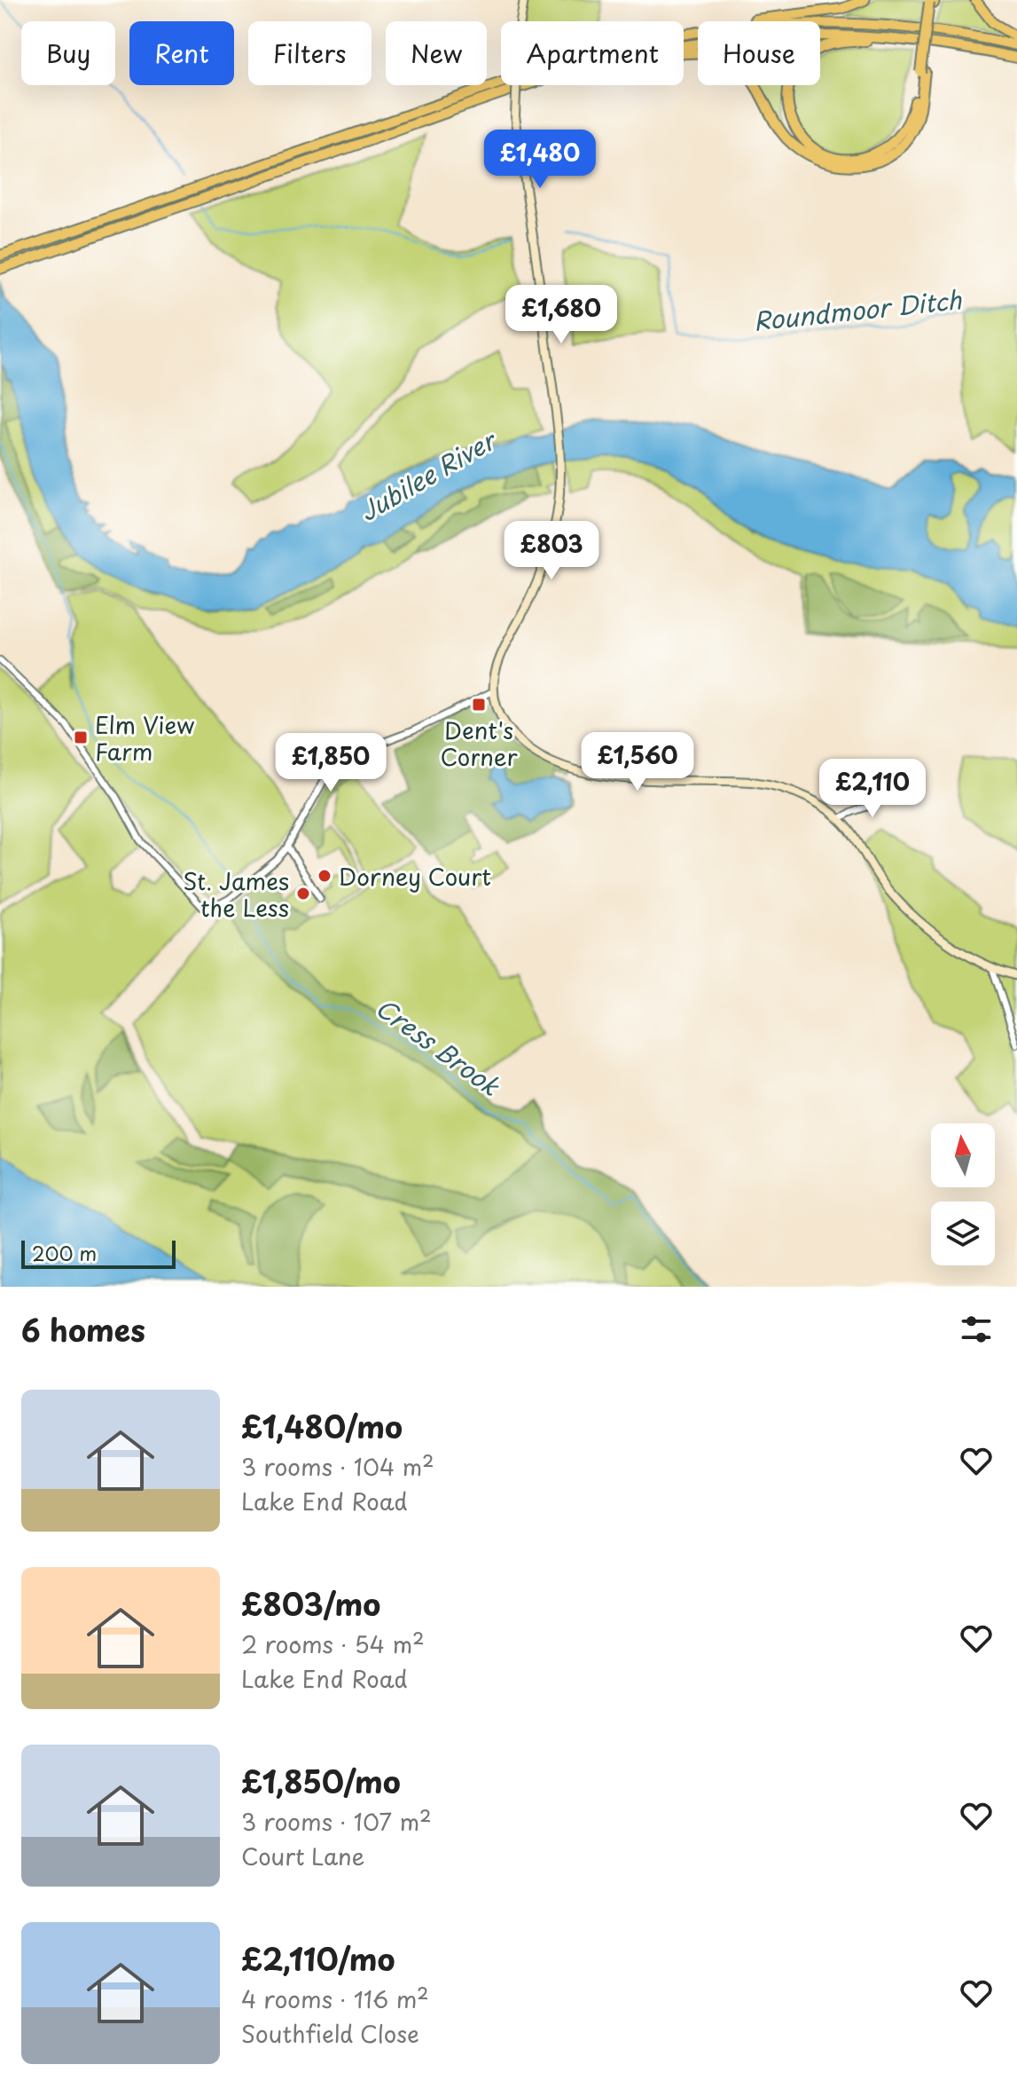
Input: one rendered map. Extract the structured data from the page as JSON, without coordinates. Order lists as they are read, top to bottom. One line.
{"water":["Roundmoor Ditch","Jubilee River","Cress Brook"],"places":{"transit":["Dent's Corner","Elm View Farm"],"other":["Dorney Court","St. James the Less"]},"scale_bar":"200 m","north":"top","page":{"chip":["Buy","Rent","Filters","New","Apartment","House"],"price":["£1,480","£1,680","£803","£1,560","£1,850","£2,110"],"scale":"200 m","heading":"6 homes","list":[{"name":"£1,480/mo","note":"3 rooms · 104 m² · Lake End Road"},{"name":"£803/mo","note":"2 rooms · 54 m² · Lake End Road"},{"name":"£1,850/mo","note":"3 rooms · 107 m² · Court Lane"},{"name":"£2,110/mo","note":"4 rooms · 116 m² · Southfield Close"}]}}
